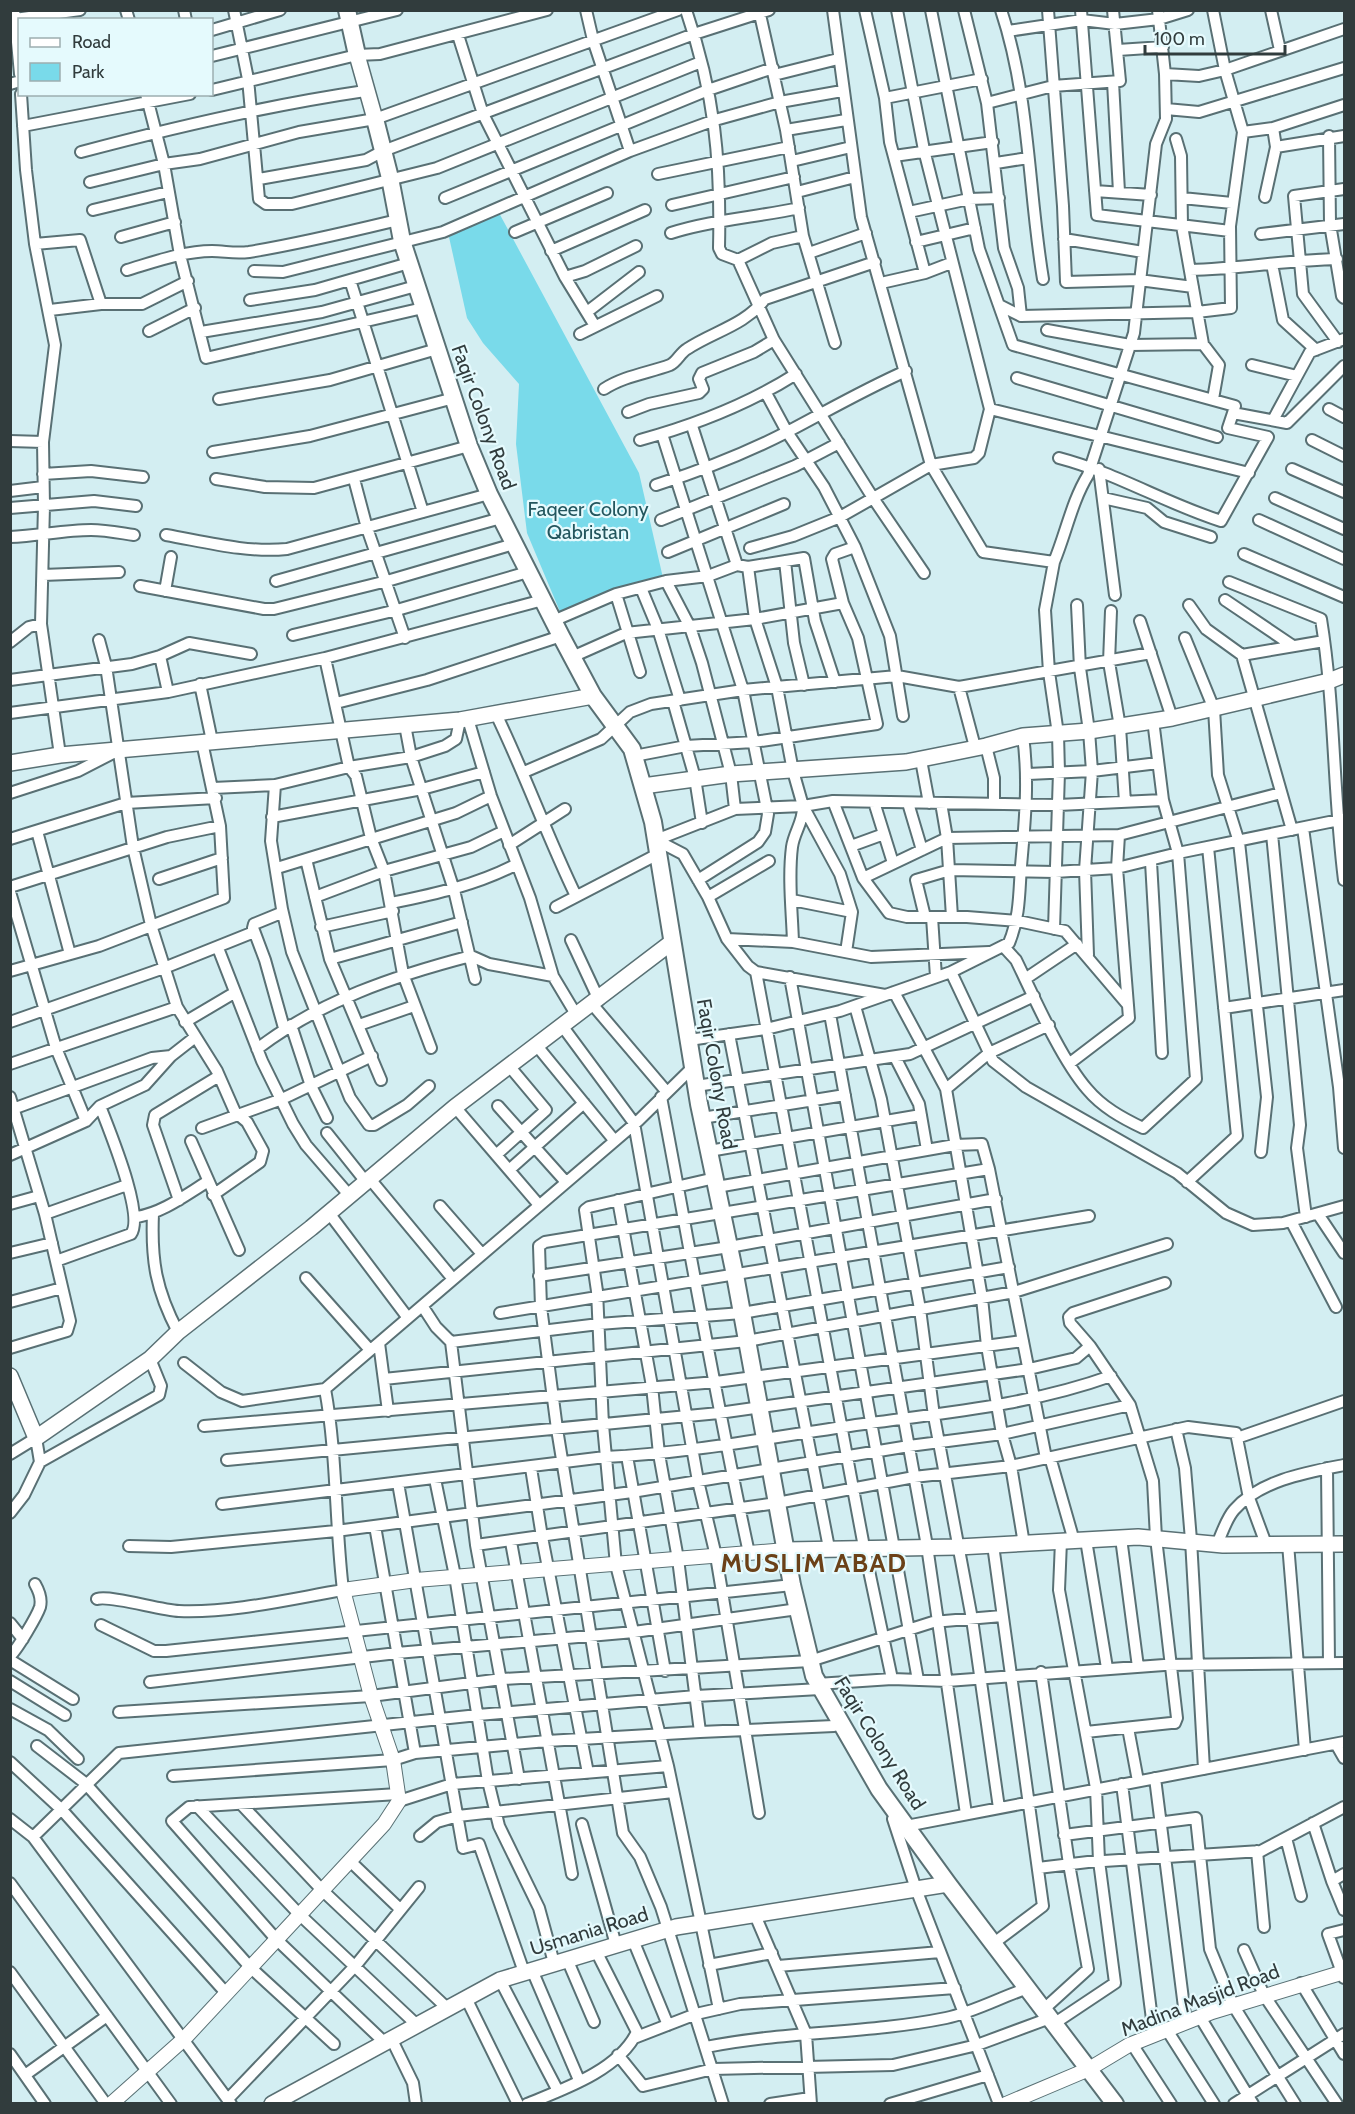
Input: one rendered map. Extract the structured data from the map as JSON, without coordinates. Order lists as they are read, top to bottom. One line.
{"streets":{"main road":["Faqir Colony Road","Usmania Road"],"street":["Madina Masjid Road"]},"crossings":[["Faqir Colony Road","Usmania Road"],["Faqir Colony Road","Madina Masjid Road"]],"districts":["MUSLIM ABAD"],"parks":["Faqeer Colony Qabristan"],"legend":["Road","Park"],"scale_bar":"100 m"}
